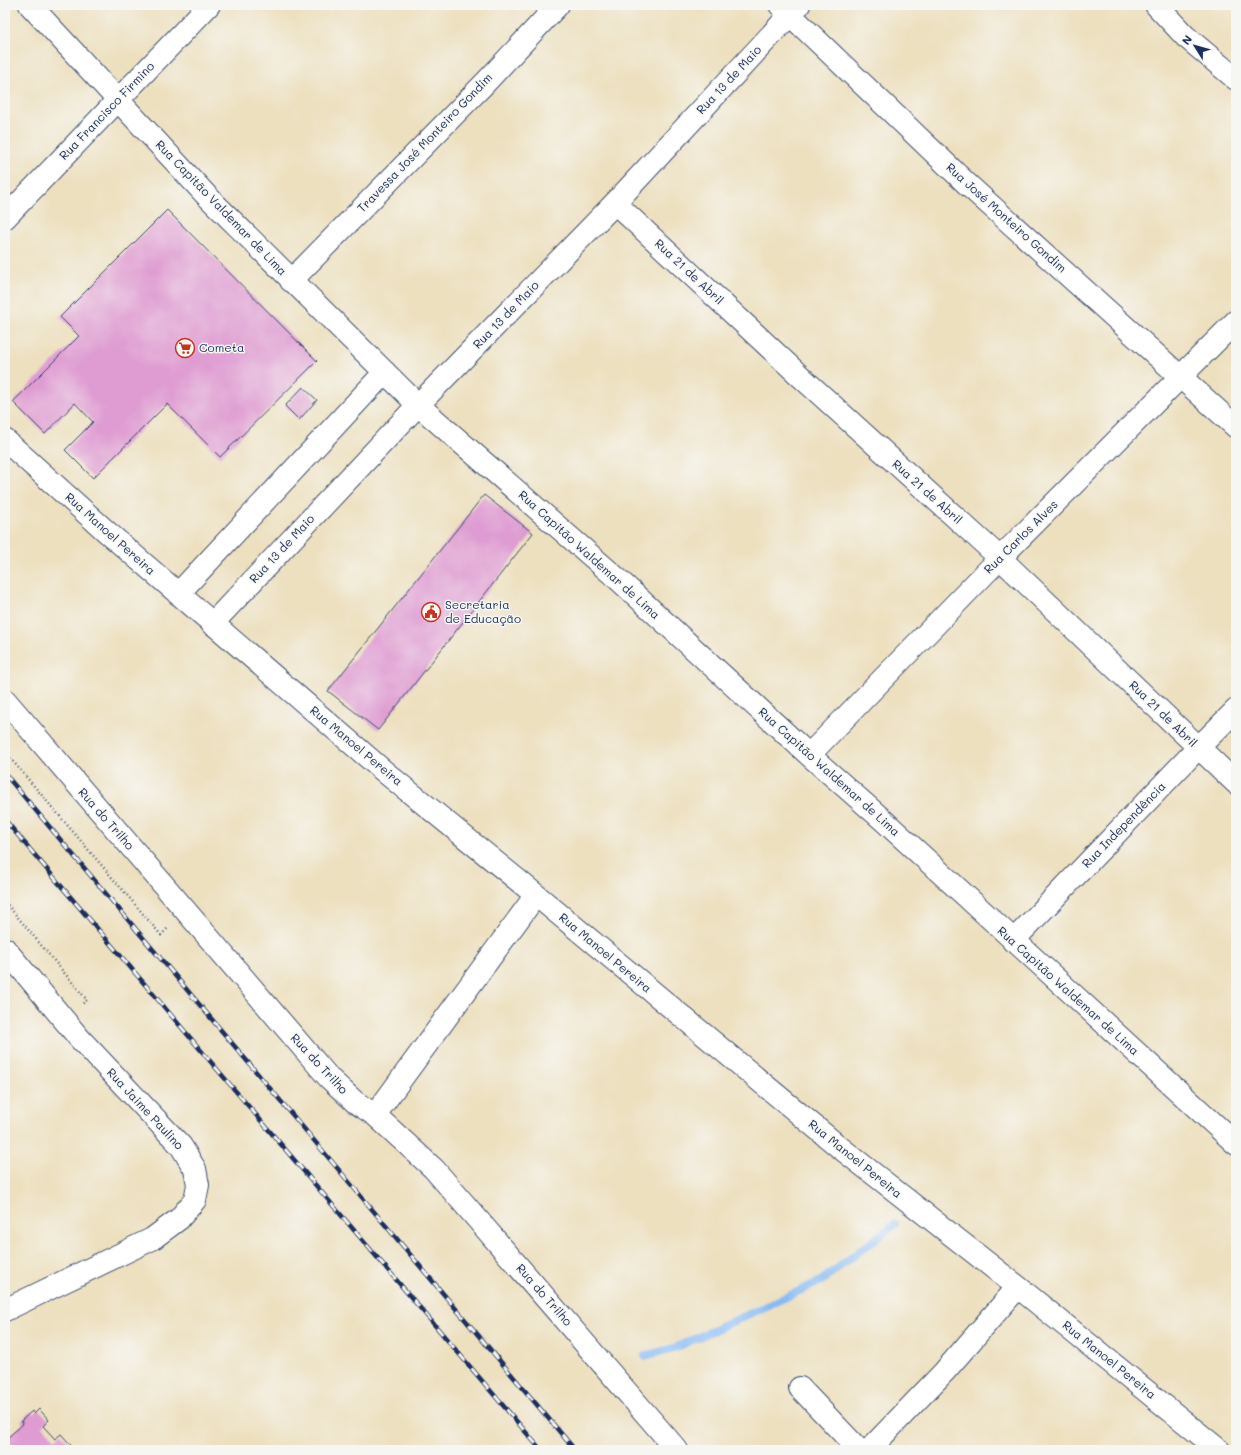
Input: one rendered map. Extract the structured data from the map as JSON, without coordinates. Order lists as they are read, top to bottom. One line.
{"streets":{"street":["Rua 13 de Maio","Rua Francisco Firmino","Travessa José Monteiro Gondim","Rua Capitão Valdemar de Lima","Rua José Monteiro Gondim","Rua 21 de Abril","Rua Manoel Pereira","Rua Carlos Alves","Rua Capitão Waldemar de Lima","Rua do Trilho","Rua Independência","Rua Jaime Paulino"]},"crossings":[["Rua 13 de Maio","Rua Capitão Valdemar de Lima"],["Rua 13 de Maio","Rua José Monteiro Gondim"],["Rua 13 de Maio","Rua 21 de Abril"],["Rua 13 de Maio","Rua Manoel Pereira"],["Rua 13 de Maio","Rua Capitão Waldemar de Lima"],["Rua Francisco Firmino","Rua Capitão Valdemar de Lima"],["Travessa José Monteiro Gondim","Rua Capitão Valdemar de Lima"],["Rua Capitão Valdemar de Lima","Rua Capitão Waldemar de Lima"],["Rua José Monteiro Gondim","Rua Carlos Alves"],["Rua 21 de Abril","Rua Carlos Alves"],["Rua 21 de Abril","Rua Independência"],["Rua Carlos Alves","Rua Capitão Waldemar de Lima"],["Rua Capitão Waldemar de Lima","Rua Independência"]],"places":{"supermarket":["Cometa"],"public building":["Secretaria de Educação"]},"north":"top left"}
